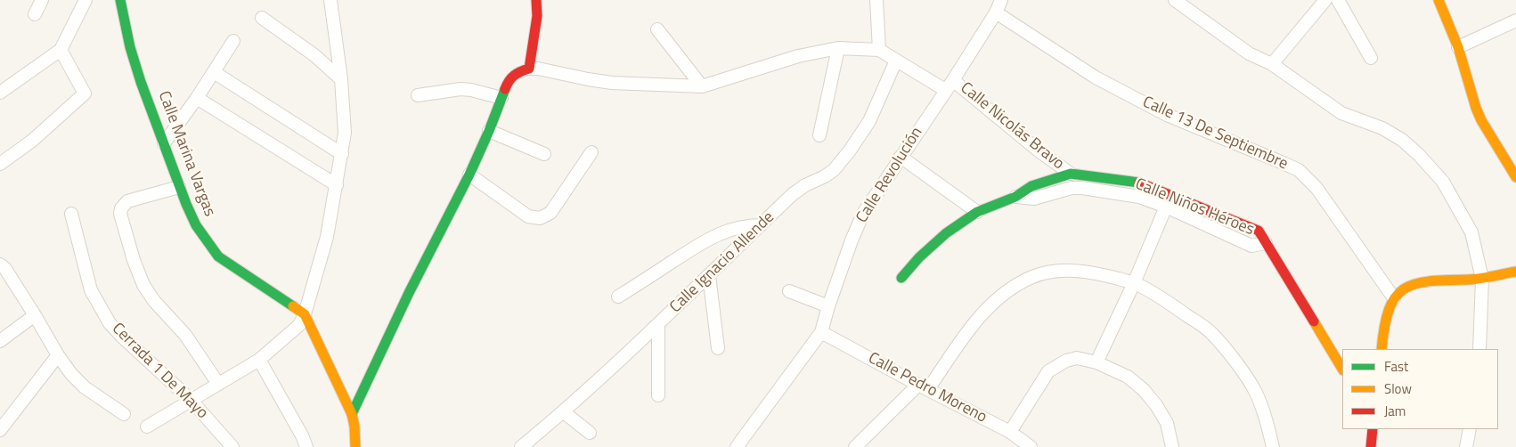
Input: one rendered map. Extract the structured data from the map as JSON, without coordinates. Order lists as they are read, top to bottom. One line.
{"streets":{"street":["Calle Nicolás Bravo","Calle 13 De Septiembre","Calle Marina Vargas","Calle Revolución","Calle Niños Héroes","Calle Ignacio Allende","Cerrada 1 De Mayo","Calle Pedro Moreno"]},"crossings":[["Calle Nicolás Bravo","Calle Revolución"],["Calle Nicolás Bravo","Calle Niños Héroes"],["Calle Nicolás Bravo","Calle Ignacio Allende"],["Calle 13 De Septiembre","Calle Revolución"],["Calle Revolución","Calle Pedro Moreno"]],"legend":["Fast","Slow","Jam"]}
